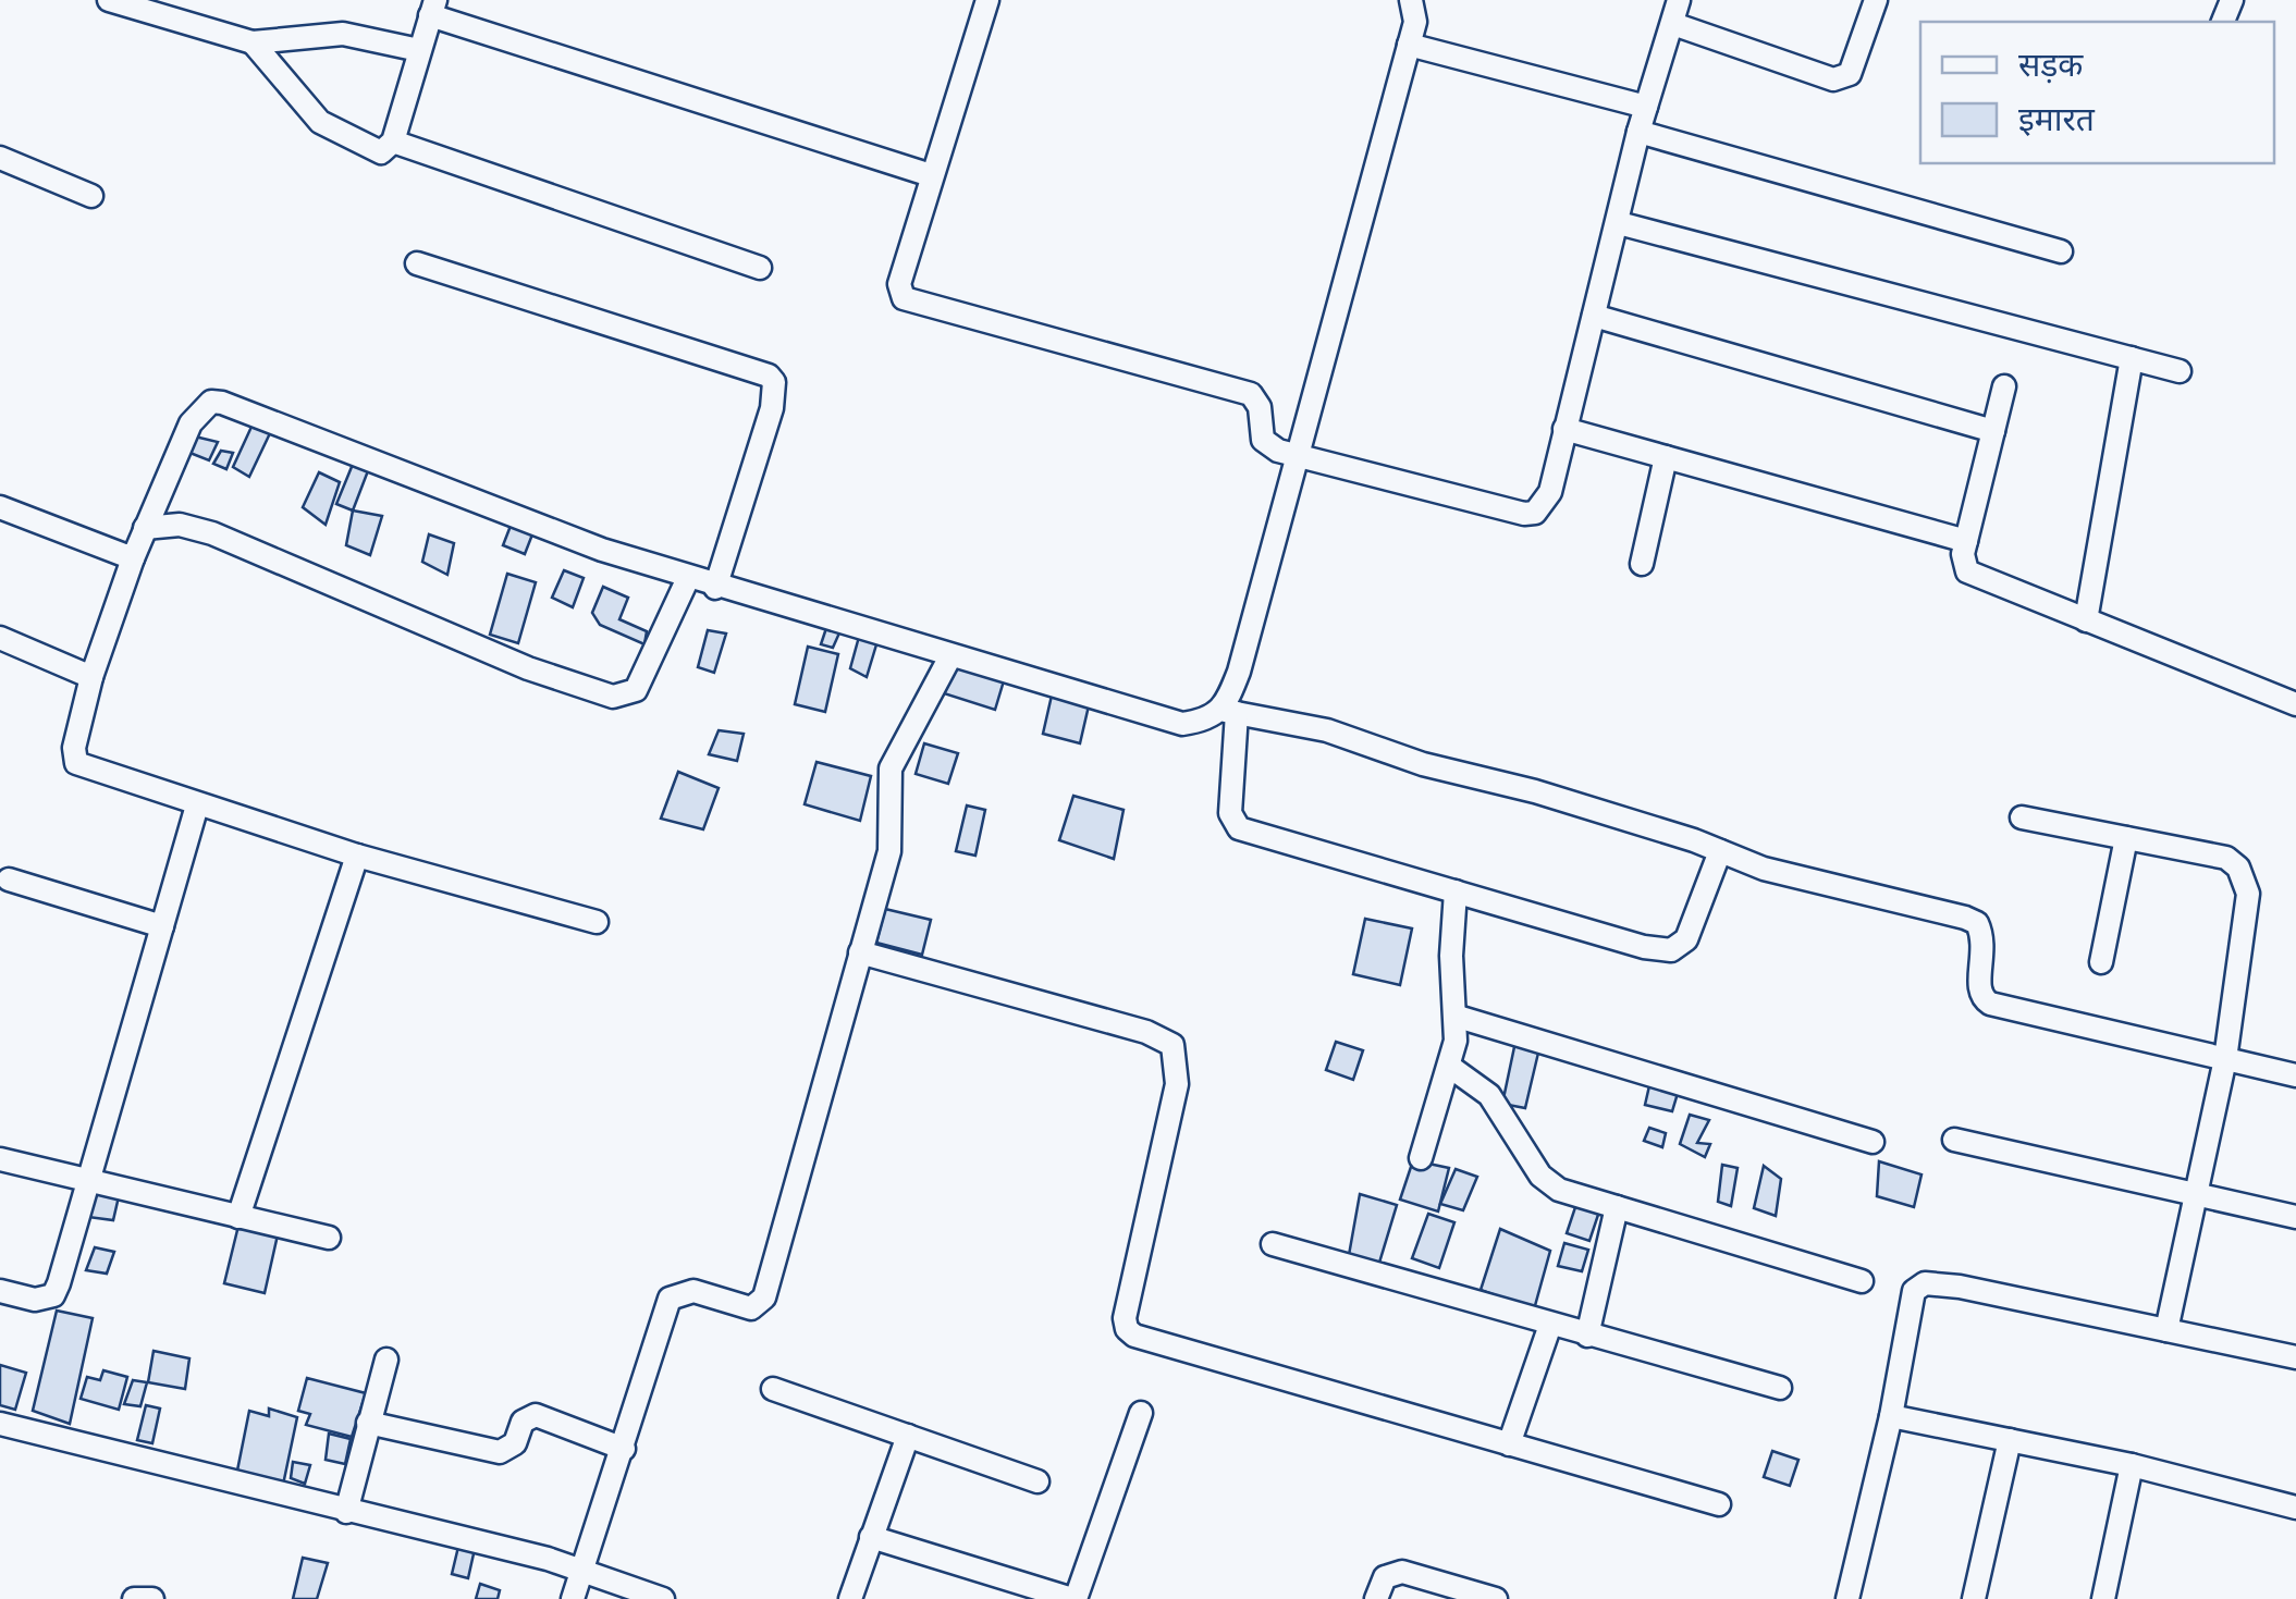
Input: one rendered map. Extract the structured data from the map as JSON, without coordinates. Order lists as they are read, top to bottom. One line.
{"legend":["सड़क","इमारत"]}
